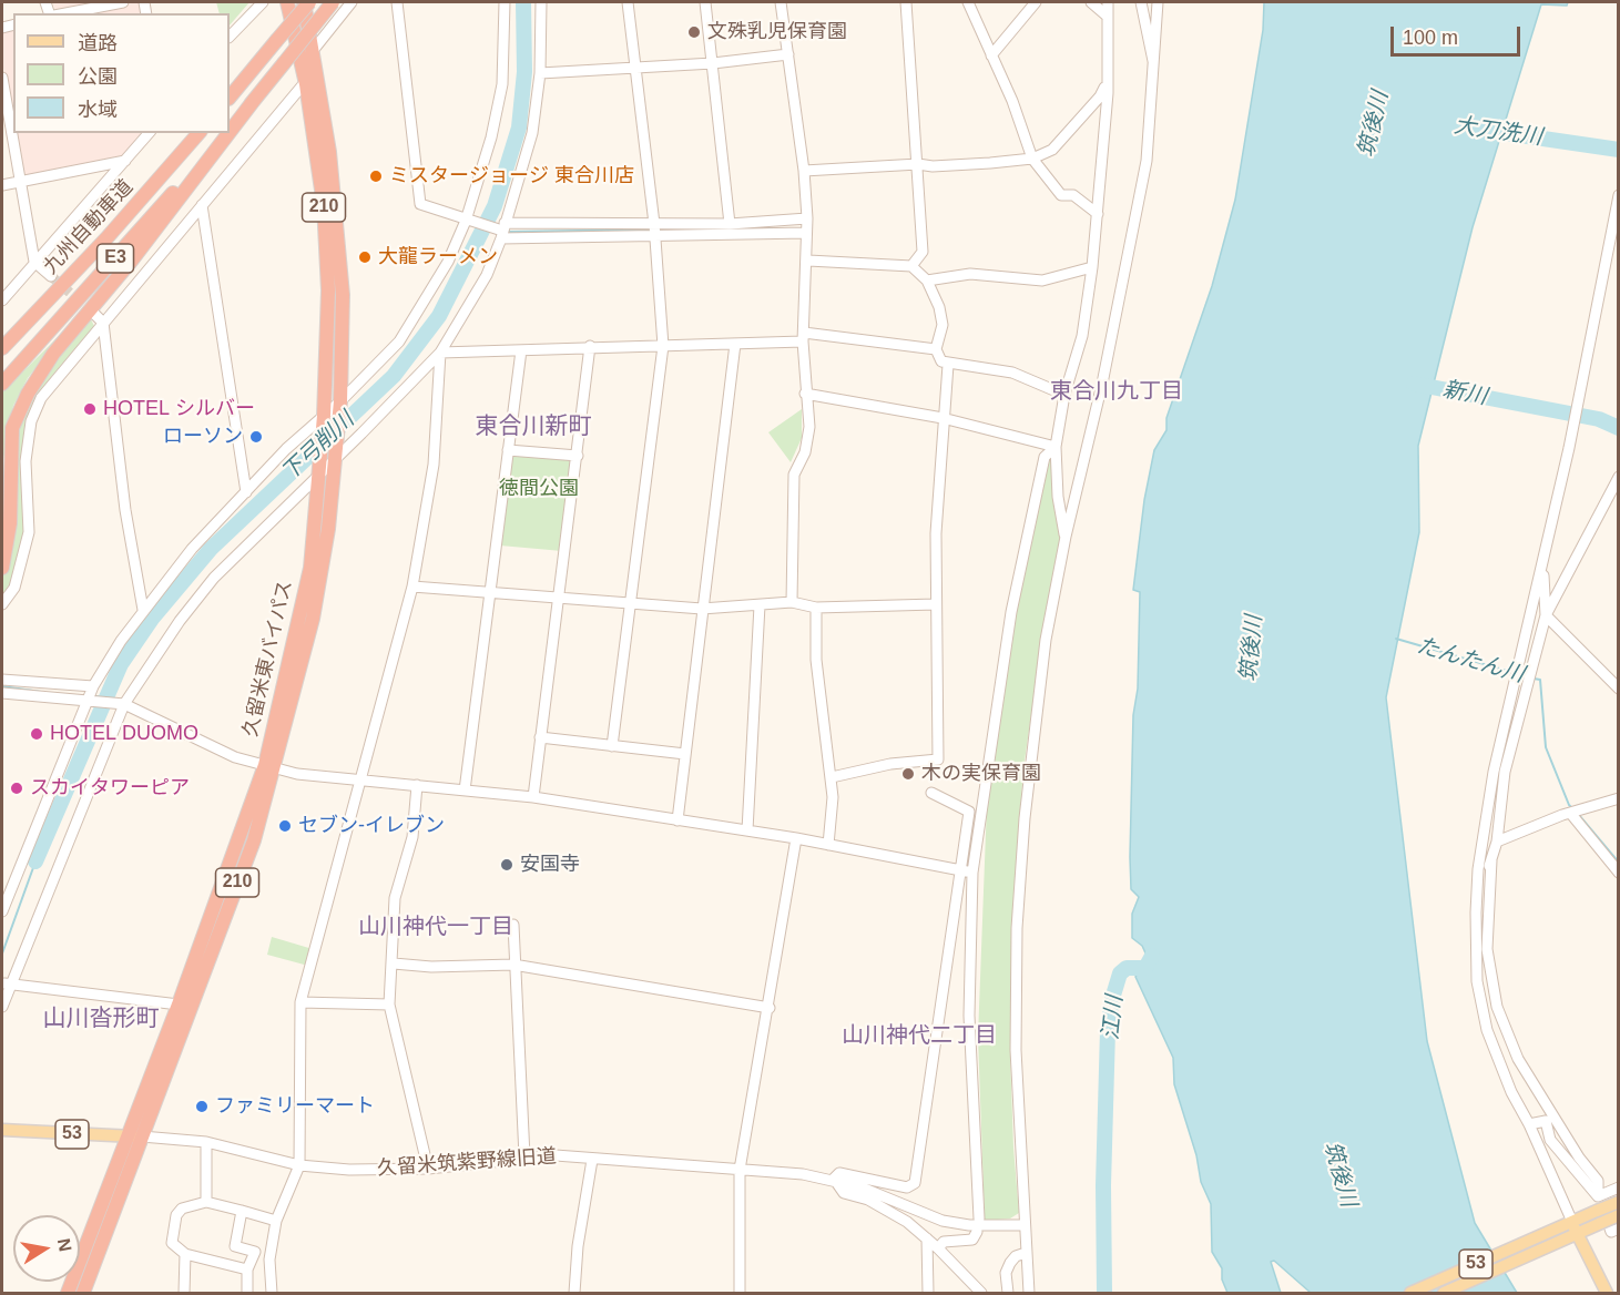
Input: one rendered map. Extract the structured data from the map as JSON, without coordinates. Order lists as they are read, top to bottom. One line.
{"streets":{"highway":["210","九州自動車道","E3","久留米東バイパス"],"main road":["53"],"street":["久留米筑紫野線旧道"]},"crossings":[["久留米東バイパス","53"],["久留米東バイパス","久留米筑紫野線旧道"],["53","久留米筑紫野線旧道"]],"districts":["東合川九丁目","東合川新町","山川神代一丁目","山川沓形町","山川神代二丁目"],"water":["筑後川","大刀洗川","新川","下弓削川","たんたん川","江川"],"parks":["徳間公園"],"places":["文殊乳児保育園","ミスタージョージ 東合川店","大龍ラーメン","HOTEL シルバー","ローソン","HOTEL DUOMO","木の実保育園","スカイタワーピア","セブン-イレブン","安国寺","ファミリーマート"],"legend":["道路","公園","水域"],"scale_bar":"100 m","north":"right"}
